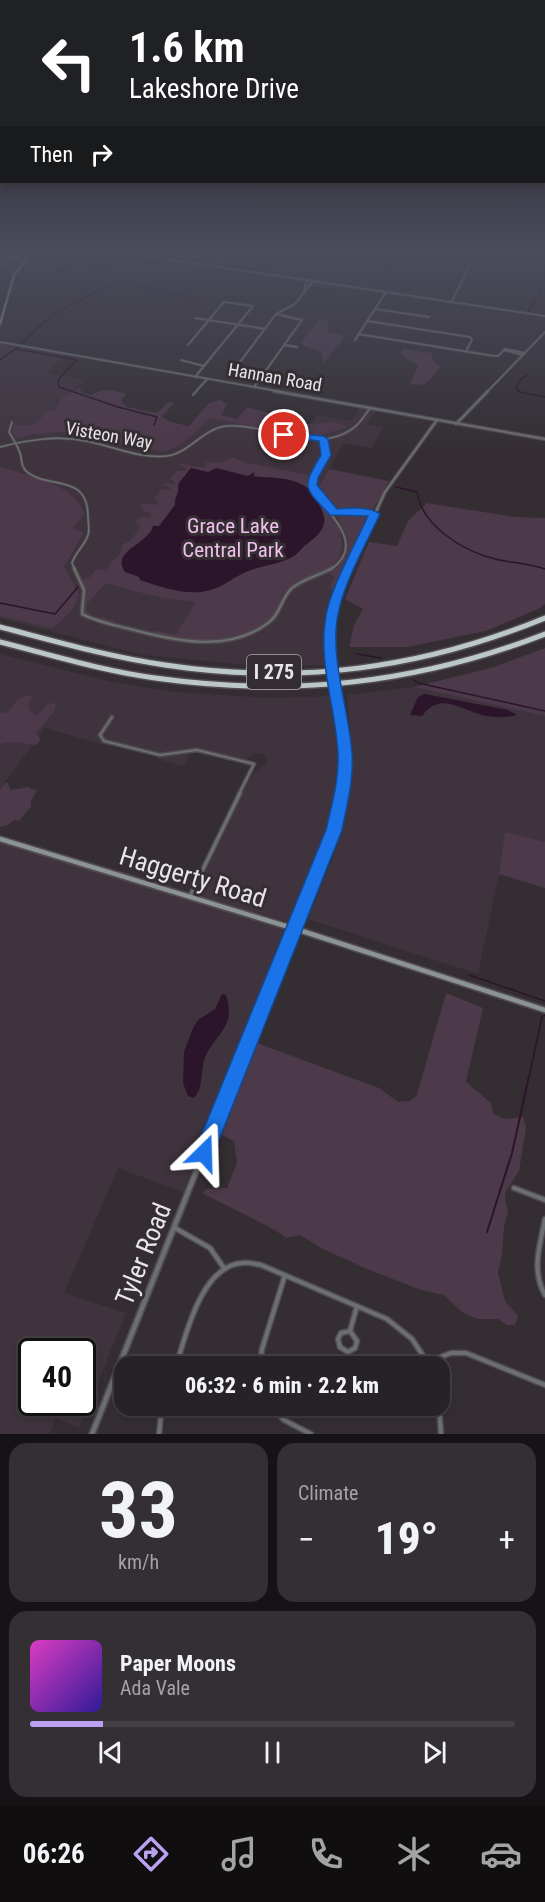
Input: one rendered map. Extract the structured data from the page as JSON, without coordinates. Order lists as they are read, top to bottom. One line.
{"streets":{"highway":["I 275"],"main road":["Haggerty Road"],"street":["Hannan Road","Visteon Way","Tyler Road"]},"crossings":[["Hannan Road","Visteon Way"],["Hannan Road","Tyler Road"],["Haggerty Road","Tyler Road"]],"parks":["Grace Lake Central Park"],"page":{"turn":["1.6 km","Lakeshore Drive"],"then":"Then","limit":"40","trip":"06:32 · 6 min · 2.2 km","tile":[["33","km/h"],"Climate"],"heat":["−","19°","+"],"song":["Paper Moons","Ada Vale"],"tabs":"06:26"}}
